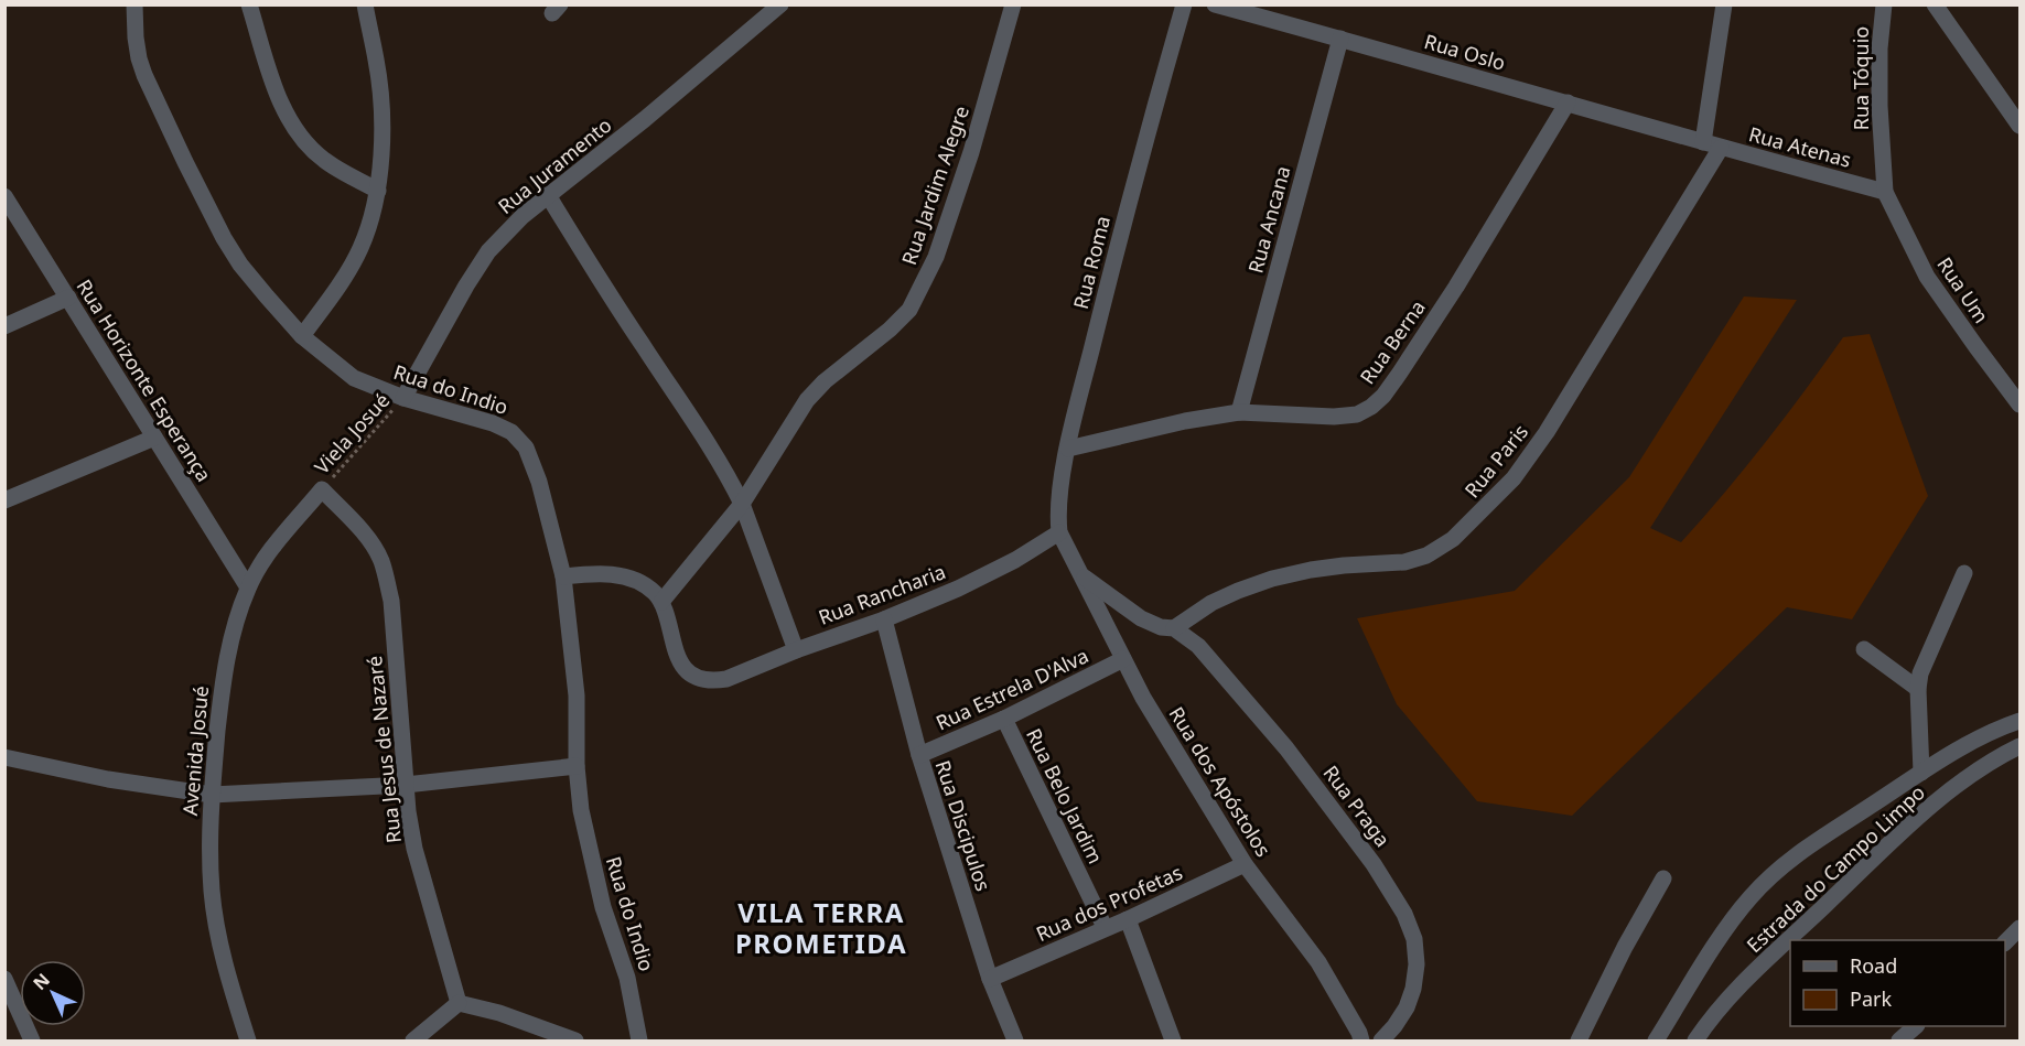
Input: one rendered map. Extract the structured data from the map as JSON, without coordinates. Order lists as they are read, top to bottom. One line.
{"streets":{"street":["Rua Oslo","Rua Tóquio","Rua Atenas","Rua Juramento","Rua Jardim Alegre","Rua Ancana","Rua Roma","Rua Um","Rua Berna","Rua Horizonte Esperança","Rua do Indio","Rua Paris","Rua Rancharia","Rua Estrela D'Alva","Rua Jesus de Nazaré","Avenida Josué","Rua dos Apóstolos","Rua Belo Jardim","Rua Praga","Rua Discipulos","Estrada do Campo Limpo","Rua dos Profetas"],"path":["Viela Josué"]},"crossings":[["Rua Oslo","Rua Atenas"],["Rua Oslo","Rua Ancana"],["Rua Oslo","Rua Berna"],["Rua Tóquio","Rua Atenas"],["Rua Tóquio","Rua Um"],["Rua Atenas","Rua Um"],["Rua Atenas","Rua Paris"],["Rua Juramento","Rua do Indio"],["Rua Juramento","Viela Josué"],["Rua Jardim Alegre","Rua Rancharia"],["Rua Ancana","Rua Berna"],["Rua Roma","Rua Berna"],["Rua Roma","Rua Rancharia"],["Rua Roma","Rua dos Apóstolos"],["Rua Horizonte Esperança","Avenida Josué"],["Rua do Indio","Viela Josué"],["Viela Josué","Rua Jesus de Nazaré"],["Viela Josué","Avenida Josué"],["Rua Paris","Rua Praga"],["Rua Rancharia","Rua dos Apóstolos"],["Rua Rancharia","Rua Discipulos"],["Rua Estrela D'Alva","Rua dos Apóstolos"],["Rua Estrela D'Alva","Rua Belo Jardim"],["Rua Estrela D'Alva","Rua Discipulos"],["Rua Jesus de Nazaré","Avenida Josué"],["Rua dos Apóstolos","Rua Praga"],["Rua dos Apóstolos","Rua dos Profetas"],["Rua Belo Jardim","Rua dos Profetas"],["Rua Discipulos","Rua dos Profetas"]],"districts":["VILA TERRA PROMETIDA"],"legend":["Road","Park"],"north":"top left"}
